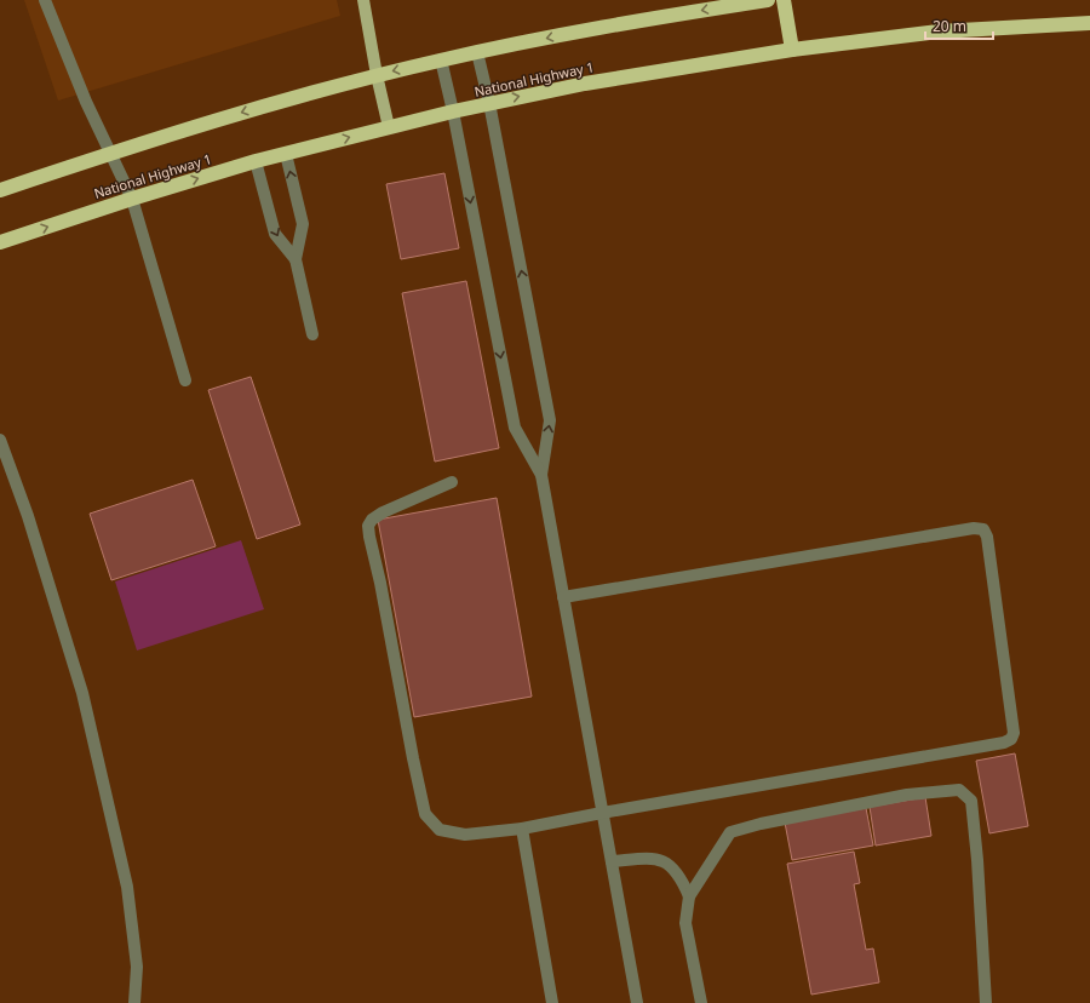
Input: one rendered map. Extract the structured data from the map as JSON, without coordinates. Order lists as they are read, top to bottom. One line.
{"streets":{"highway":["National Highway 1"]},"scale_bar":"20 m"}
